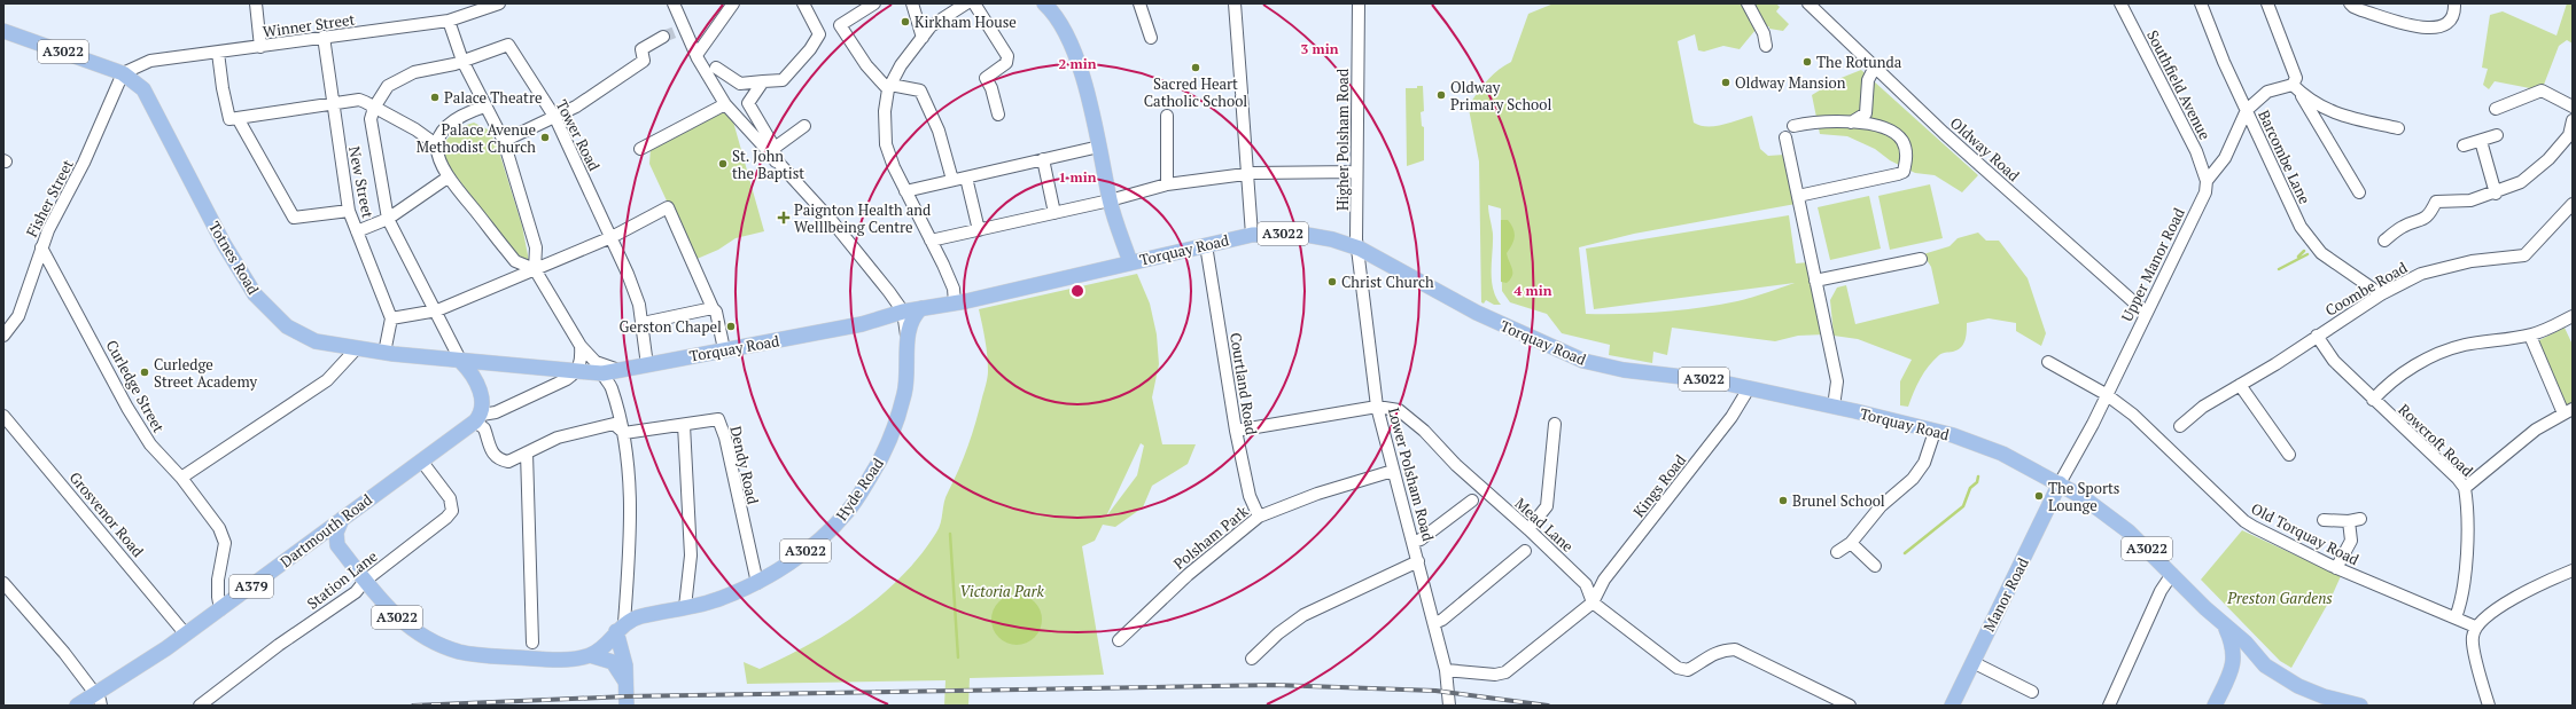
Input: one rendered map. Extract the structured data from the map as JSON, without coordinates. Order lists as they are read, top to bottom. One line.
{"streets":{"main road":["A3022","Torquay Road","Totnes Road","Hyde Road","Dartmouth Road","A379","Manor Road"],"street":["Winner Street","Southfield Avenue","Tower Road","Higher Polsham Road","Oldway Road","Barcombe Lane","New Street","Fisher Street","Upper Manor Road","Coombe Road","Courtland Road","Curledge Street","Rowcroft Road","Dendy Road","Lower Polsham Road","Kings Road","Grosvenor Road","Mead Lane","Old Torquay Road","Polsham Park","Station Lane"]},"crossings":[["Winner Street","New Street"],["Winner Street","Fisher Street"],["Winner Street","Totnes Road"],["A3022","Torquay Road"],["A3022","Hyde Road"],["A3022","Station Lane"],["Southfield Avenue","Upper Manor Road"],["Tower Road","Torquay Road"],["Higher Polsham Road","Torquay Road"],["Higher Polsham Road","Lower Polsham Road"],["Oldway Road","Upper Manor Road"],["Barcombe Lane","Upper Manor Road"],["Barcombe Lane","Coombe Road"],["Fisher Street","Totnes Road"],["Fisher Street","Curledge Street"],["Torquay Road","Totnes Road"],["Torquay Road","Upper Manor Road"],["Torquay Road","Courtland Road"],["Torquay Road","Lower Polsham Road"],["Torquay Road","Kings Road"],["Torquay Road","Hyde Road"],["Torquay Road","Manor Road"],["Totnes Road","Dartmouth Road"],["Upper Manor Road","Old Torquay Road"],["Upper Manor Road","Manor Road"],["Coombe Road","Rowcroft Road"],["Courtland Road","Mead Lane"],["Courtland Road","Polsham Park"],["Curledge Street","Dartmouth Road"],["Rowcroft Road","Old Torquay Road"],["Dendy Road","Hyde Road"],["Lower Polsham Road","Mead Lane"],["Lower Polsham Road","Polsham Park"],["Kings Road","Mead Lane"],["Grosvenor Road","Dartmouth Road"],["Dartmouth Road","Station Lane"]],"parks":["Victoria Park","Preston Gardens"],"places":{"other":["Kirkham House","The Rotunda","Sacred Heart Catholic School","Oldway Mansion","Oldway Primary School","Palace Theatre","Palace Avenue Methodist Church","St. John the Baptist","Christ Church","Gerston Chapel","Curledge Street Academy","The Sports Lounge","Brunel School"],"health":["Paignton Health and Welllbeing Centre"]},"rings":["3 min","2 min","1 min","4 min"]}
